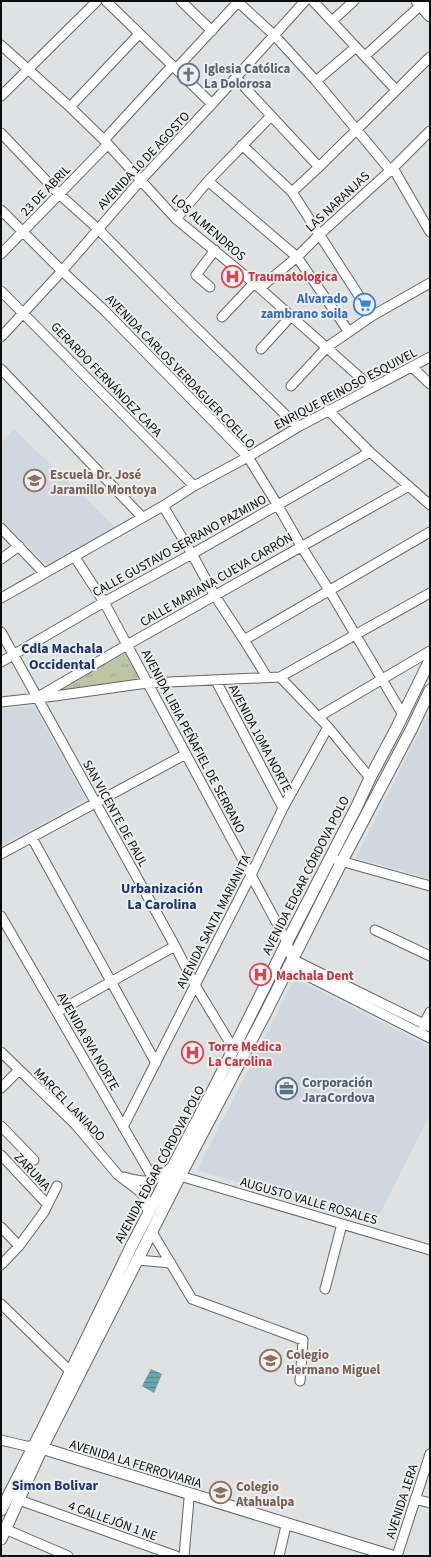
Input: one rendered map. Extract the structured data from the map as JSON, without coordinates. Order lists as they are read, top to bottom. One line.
{"streets":{"main road":["AVENIDA EDGAR CÓRDOVA POLO","AVENIDA LA FERROVIARIA"],"street":["AVENIDA 10 DE AGOSTO","23 DE ABRIL","LAS NARANJAS","LOS ALMENDROS","AVENIDA CARLOS VERDAGUER COELLO","GERARDO FERNÁNDEZ CAPA","ENRIQUE REINOSO ESQUIVEL","CALLE GUSTAVO SERRANO PAZMINO","CALLE MARIANA CUEVA CARRÓN","AVENIDA 10MA NORTE","AVENIDA LIBIA PEÑAFIEL DE SERRANO","SAN VICENTE DE PAUL","AVENIDA SANTA MARIANITA","AVENIDA 8VA NORTE","MARCEL LANIADO","ZARUMA","AUGUSTO VALLE ROSALES","AVENIDA 1ERA","4 CALLEJÓN 1 NE"]},"crossings":[["AVENIDA 10 DE AGOSTO","LOS ALMENDROS"],["AVENIDA 10 DE AGOSTO","AVENIDA CARLOS VERDAGUER COELLO"],["AVENIDA 10 DE AGOSTO","GERARDO FERNÁNDEZ CAPA"],["23 DE ABRIL","LOS ALMENDROS"],["23 DE ABRIL","AVENIDA CARLOS VERDAGUER COELLO"],["LAS NARANJAS","LOS ALMENDROS"],["LOS ALMENDROS","ENRIQUE REINOSO ESQUIVEL"],["AVENIDA CARLOS VERDAGUER COELLO","ENRIQUE REINOSO ESQUIVEL"],["AVENIDA CARLOS VERDAGUER COELLO","CALLE GUSTAVO SERRANO PAZMINO"],["AVENIDA CARLOS VERDAGUER COELLO","CALLE MARIANA CUEVA CARRÓN"],["AVENIDA CARLOS VERDAGUER COELLO","AVENIDA EDGAR CÓRDOVA POLO"],["GERARDO FERNÁNDEZ CAPA","ENRIQUE REINOSO ESQUIVEL"],["ENRIQUE REINOSO ESQUIVEL","AVENIDA LIBIA PEÑAFIEL DE SERRANO"],["CALLE GUSTAVO SERRANO PAZMINO","AVENIDA LIBIA PEÑAFIEL DE SERRANO"],["CALLE GUSTAVO SERRANO PAZMINO","SAN VICENTE DE PAUL"],["CALLE MARIANA CUEVA CARRÓN","AVENIDA LIBIA PEÑAFIEL DE SERRANO"],["CALLE MARIANA CUEVA CARRÓN","SAN VICENTE DE PAUL"],["AVENIDA 10MA NORTE","AVENIDA SANTA MARIANITA"],["AVENIDA LIBIA PEÑAFIEL DE SERRANO","AVENIDA EDGAR CÓRDOVA POLO"],["AVENIDA LIBIA PEÑAFIEL DE SERRANO","AVENIDA SANTA MARIANITA"],["SAN VICENTE DE PAUL","AVENIDA EDGAR CÓRDOVA POLO"],["SAN VICENTE DE PAUL","AVENIDA SANTA MARIANITA"],["AVENIDA EDGAR CÓRDOVA POLO","MARCEL LANIADO"],["AVENIDA EDGAR CÓRDOVA POLO","AUGUSTO VALLE ROSALES"],["AVENIDA EDGAR CÓRDOVA POLO","AVENIDA LA FERROVIARIA"],["AVENIDA EDGAR CÓRDOVA POLO","4 CALLEJÓN 1 NE"],["AVENIDA SANTA MARIANITA","AVENIDA 8VA NORTE"]],"districts":["Cdla Machala Occidental","Urbanización La Carolina","Simon Bolivar"],"places":{"church":["Iglesia Católica La Dolorosa"],"hospital":["Traumatologica","Machala Dent","Torre Medica La Carolina"],"supermarket":["Alvarado zambrano soila"],"school or university":["Escuela Dr. José Jaramillo Montoya","Colegio Hermano Miguel","Colegio Atahualpa"],"office":["Corporación JaraCordova"]}}
